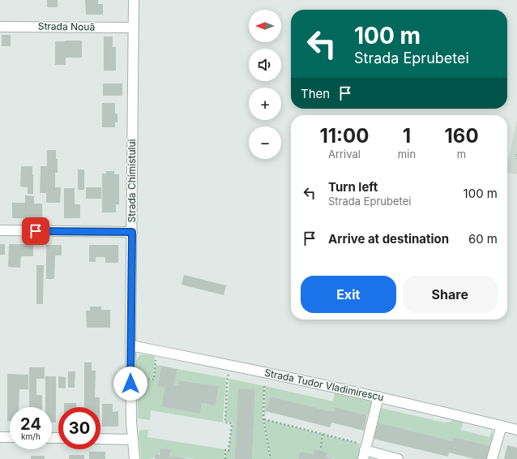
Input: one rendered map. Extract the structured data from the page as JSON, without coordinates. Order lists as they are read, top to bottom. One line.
{"streets":{"street":["Strada Nouă","Strada Chimistului","Strada Tudor Vladimirescu"]},"crossings":[["Strada Nouă","Strada Chimistului"],["Strada Chimistului","Strada Tudor Vladimirescu"]],"north":"left","page":{"map_buttons":["+","−"],"turn":["100 m","Strada Eprubetei"],"then":"Then","eta":["11:00","Arrival","1","min","160","m"],"list":[{"name":"Turn left","note":"Strada Eprubetei","value":"100 m"},{"name":"Arrive at destination","value":"60 m"}],"buttons":["Exit","Share"],"speed":"24 km/h","limit":"30"}}
